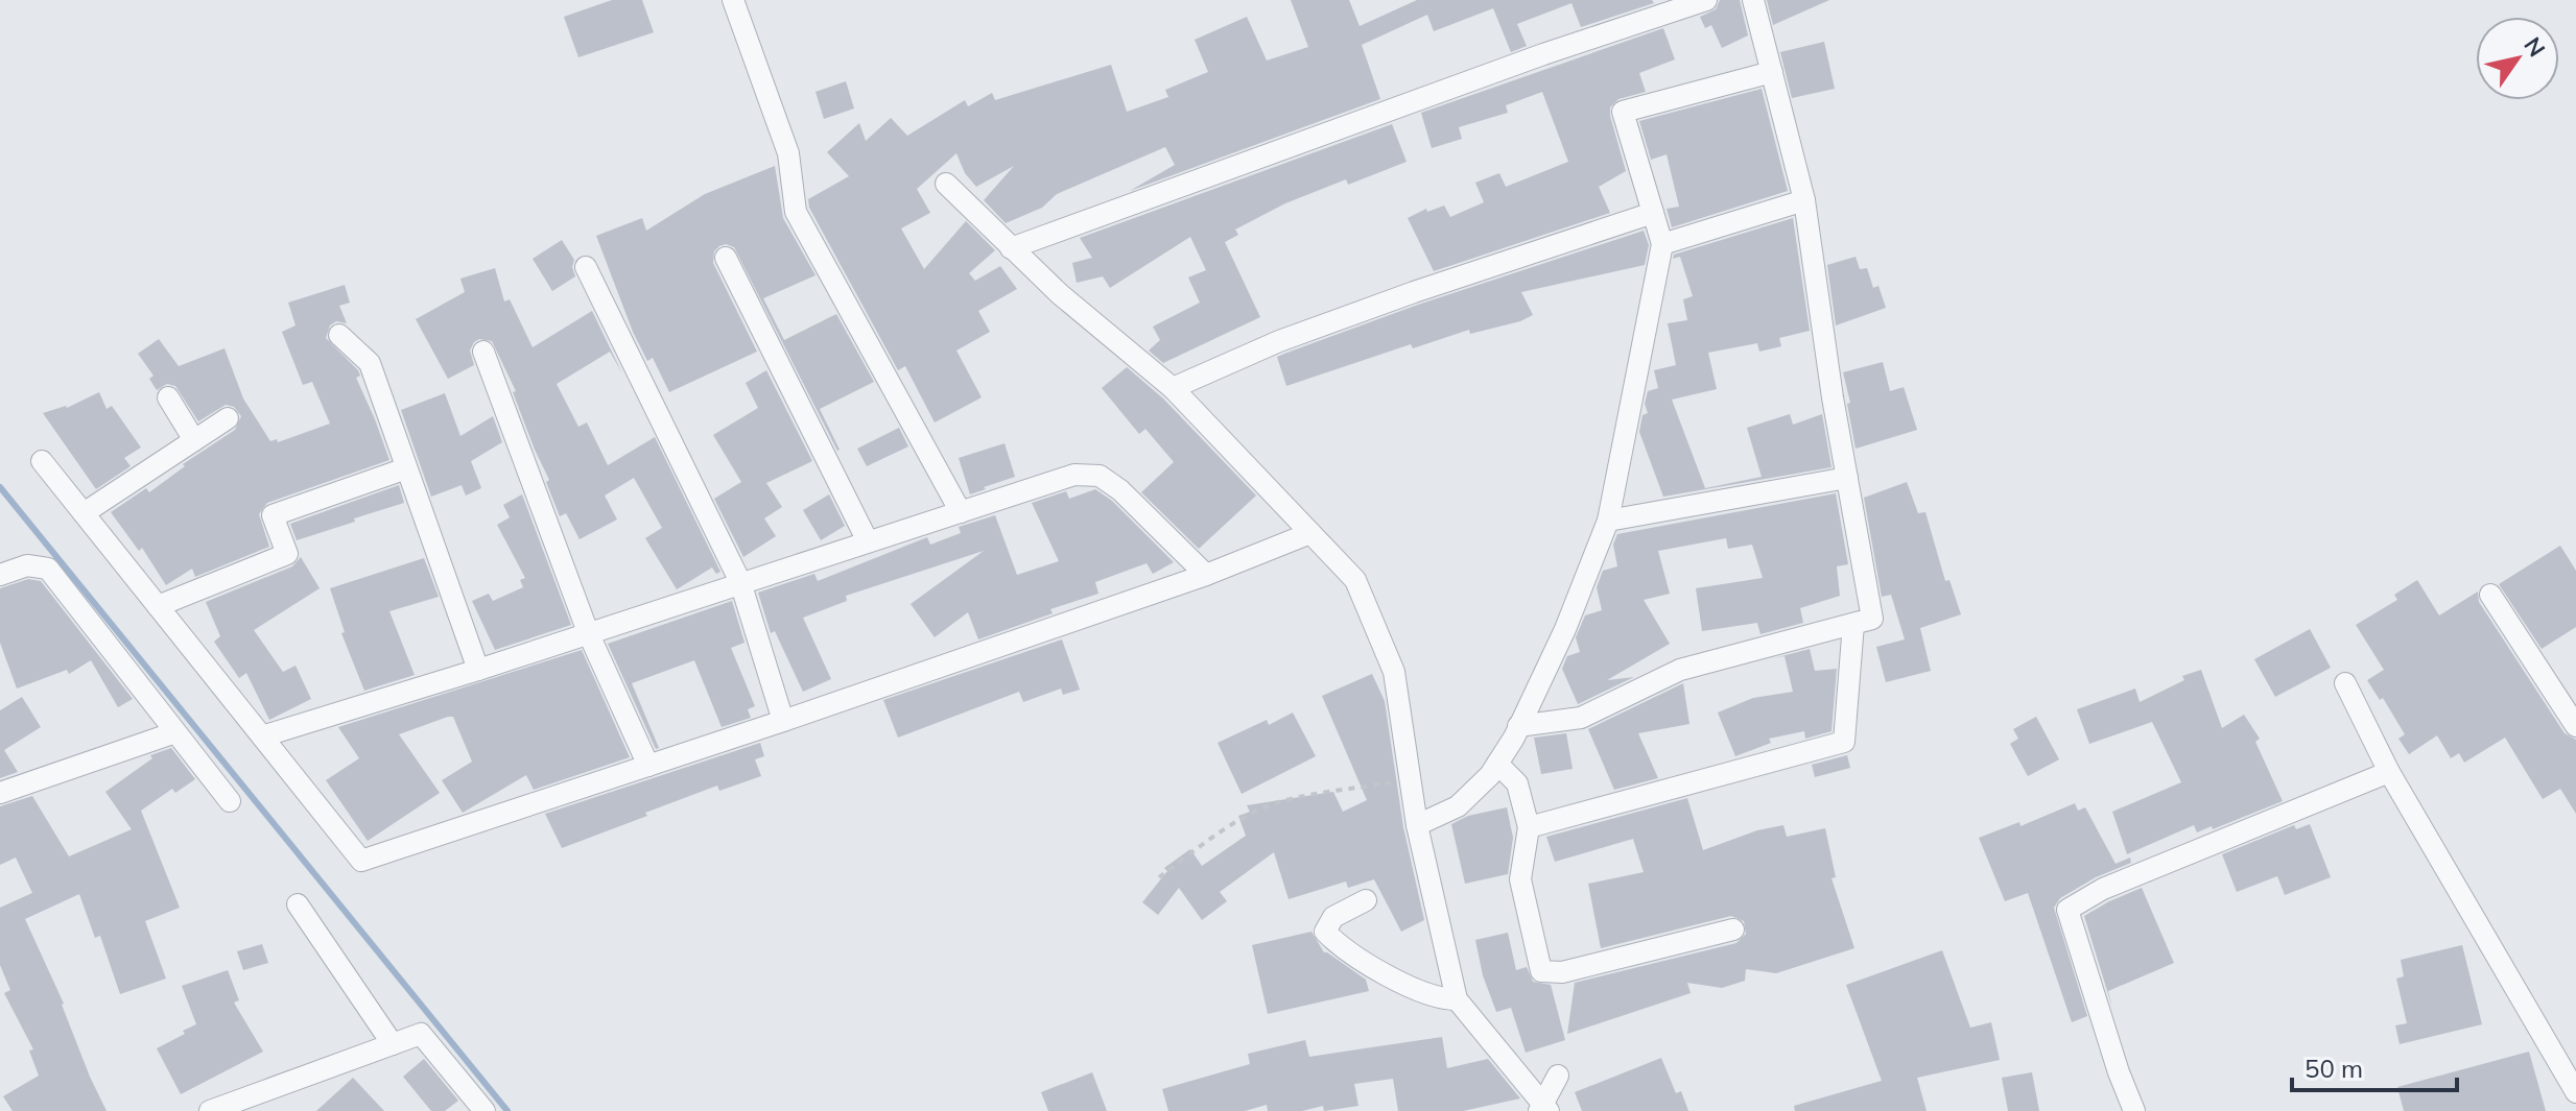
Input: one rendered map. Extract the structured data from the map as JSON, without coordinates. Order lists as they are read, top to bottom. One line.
{"scale_bar":"50 m","north":"top right"}
